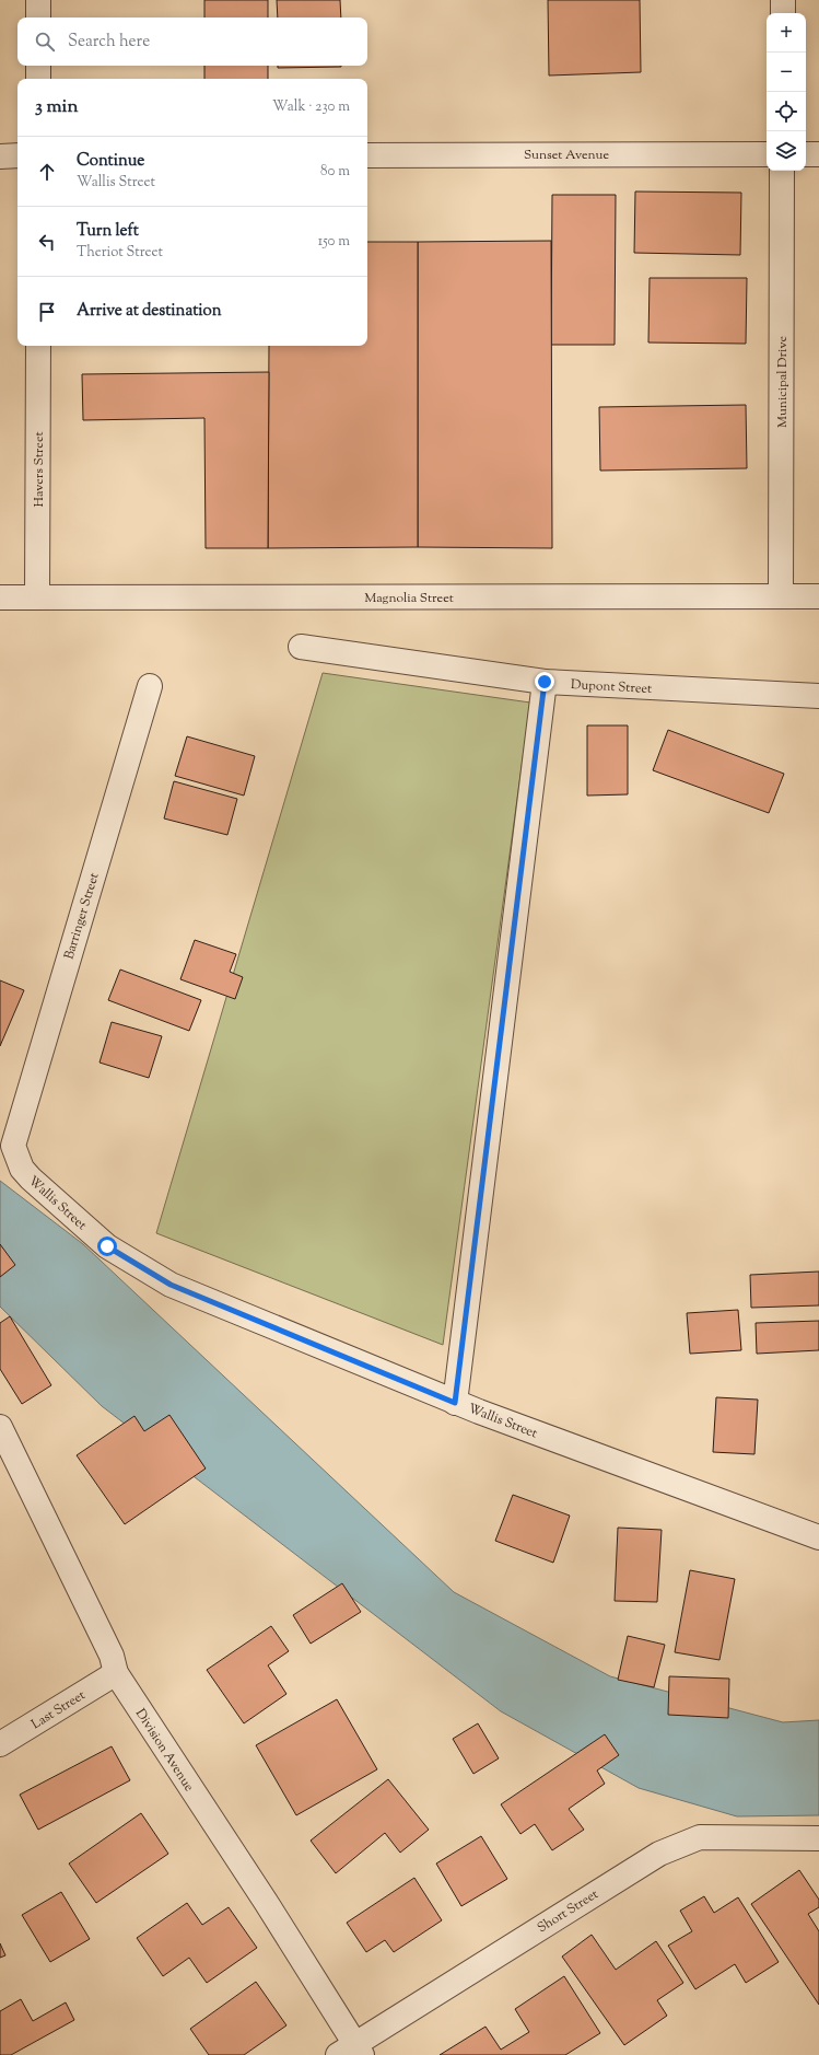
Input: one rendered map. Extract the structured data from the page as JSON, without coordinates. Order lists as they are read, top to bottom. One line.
{"streets":{"street":["Sunset Avenue","Municipal Drive","Havers Street","Magnolia Street","Dupont Street","Barringer Street","Wallis Street","Last Street","Division Avenue","Short Street"]},"crossings":[["Municipal Drive","Magnolia Street"],["Havers Street","Magnolia Street"],["Barringer Street","Wallis Street"],["Last Street","Division Avenue"],["Division Avenue","Short Street"]],"page":{"map_buttons":["+","−"],"search":"Search here","heading":["3 min","Walk · 230 m"],"list":[["Continue","Wallis Street","80 m"],["Turn left","Theriot Street","150 m"],"Arrive at destination"]}}
